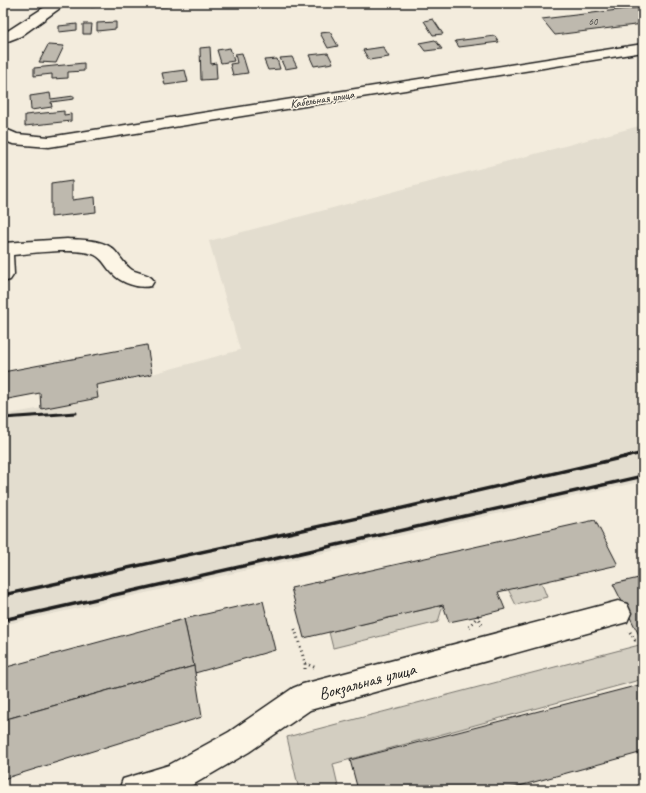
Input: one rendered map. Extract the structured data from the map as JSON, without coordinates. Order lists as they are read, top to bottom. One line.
{"streets":{"street":["Кабельная улица","Вокзальная улица"]},"house_numbers":["60"]}
